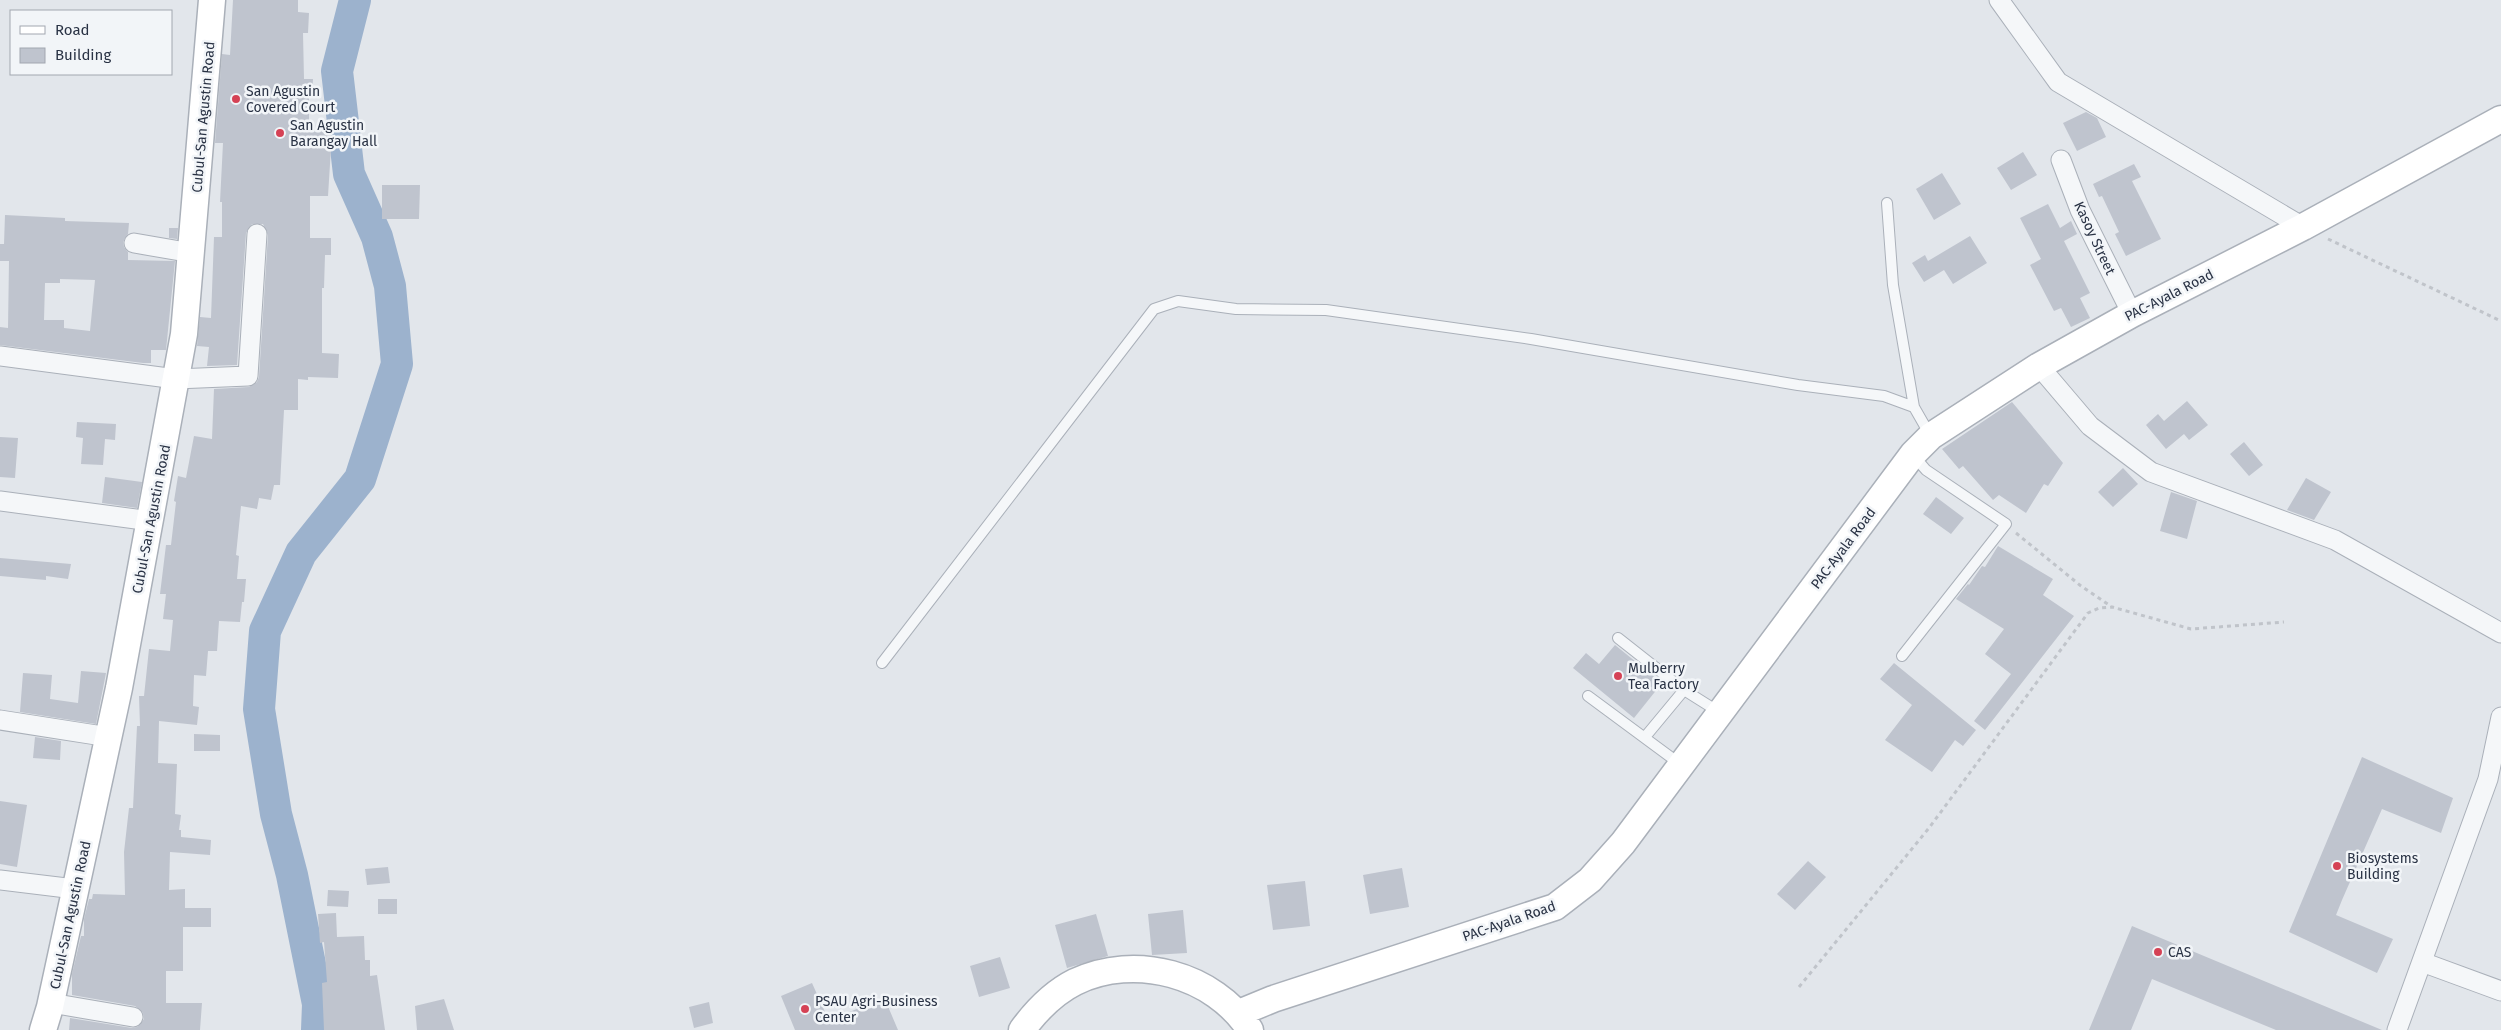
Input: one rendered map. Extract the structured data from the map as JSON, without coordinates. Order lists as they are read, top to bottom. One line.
{"streets":{"street":["Cubul-San Agustin Road","Kasoy Street","PAC-Ayala Road"]},"crossings":[["Kasoy Street","PAC-Ayala Road"]],"places":["San Agustin Covered Court","San Agustin Barangay Hall","Mulberry Tea Factory","Biosystems Building","CAS","PSAU Agri-Business Center"],"legend":["Road","Building"]}
